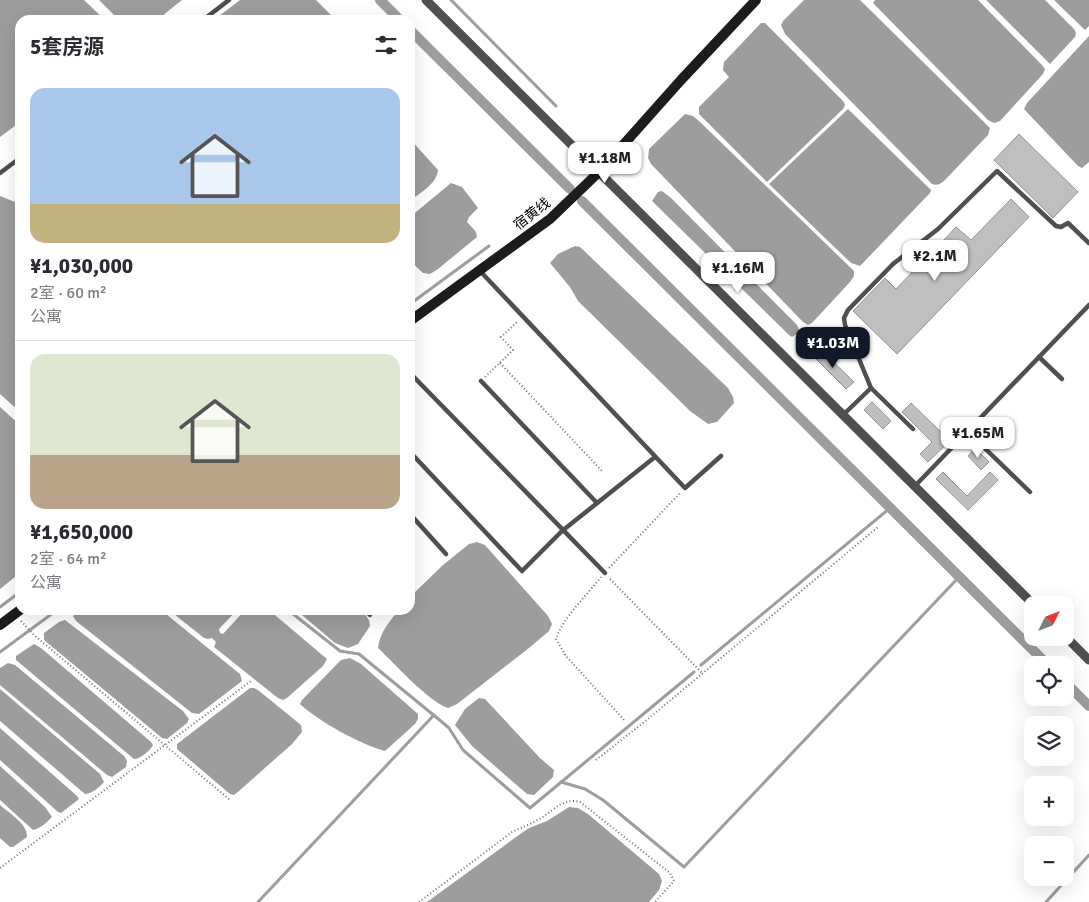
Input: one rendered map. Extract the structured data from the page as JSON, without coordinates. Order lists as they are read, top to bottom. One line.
{"streets":{"main road":["宿黄线"]},"north":"top right","page":{"heading":"5套房源","list":[{"name":"¥1,030,000","note":"2室 · 60 m² · 公寓"},{"name":"¥1,650,000","note":"2室 · 64 m² · 公寓"}],"price":["¥1.18M","¥2.1M","¥1.16M","¥1.03M","¥1.65M"],"map_buttons":["+","−"]}}
